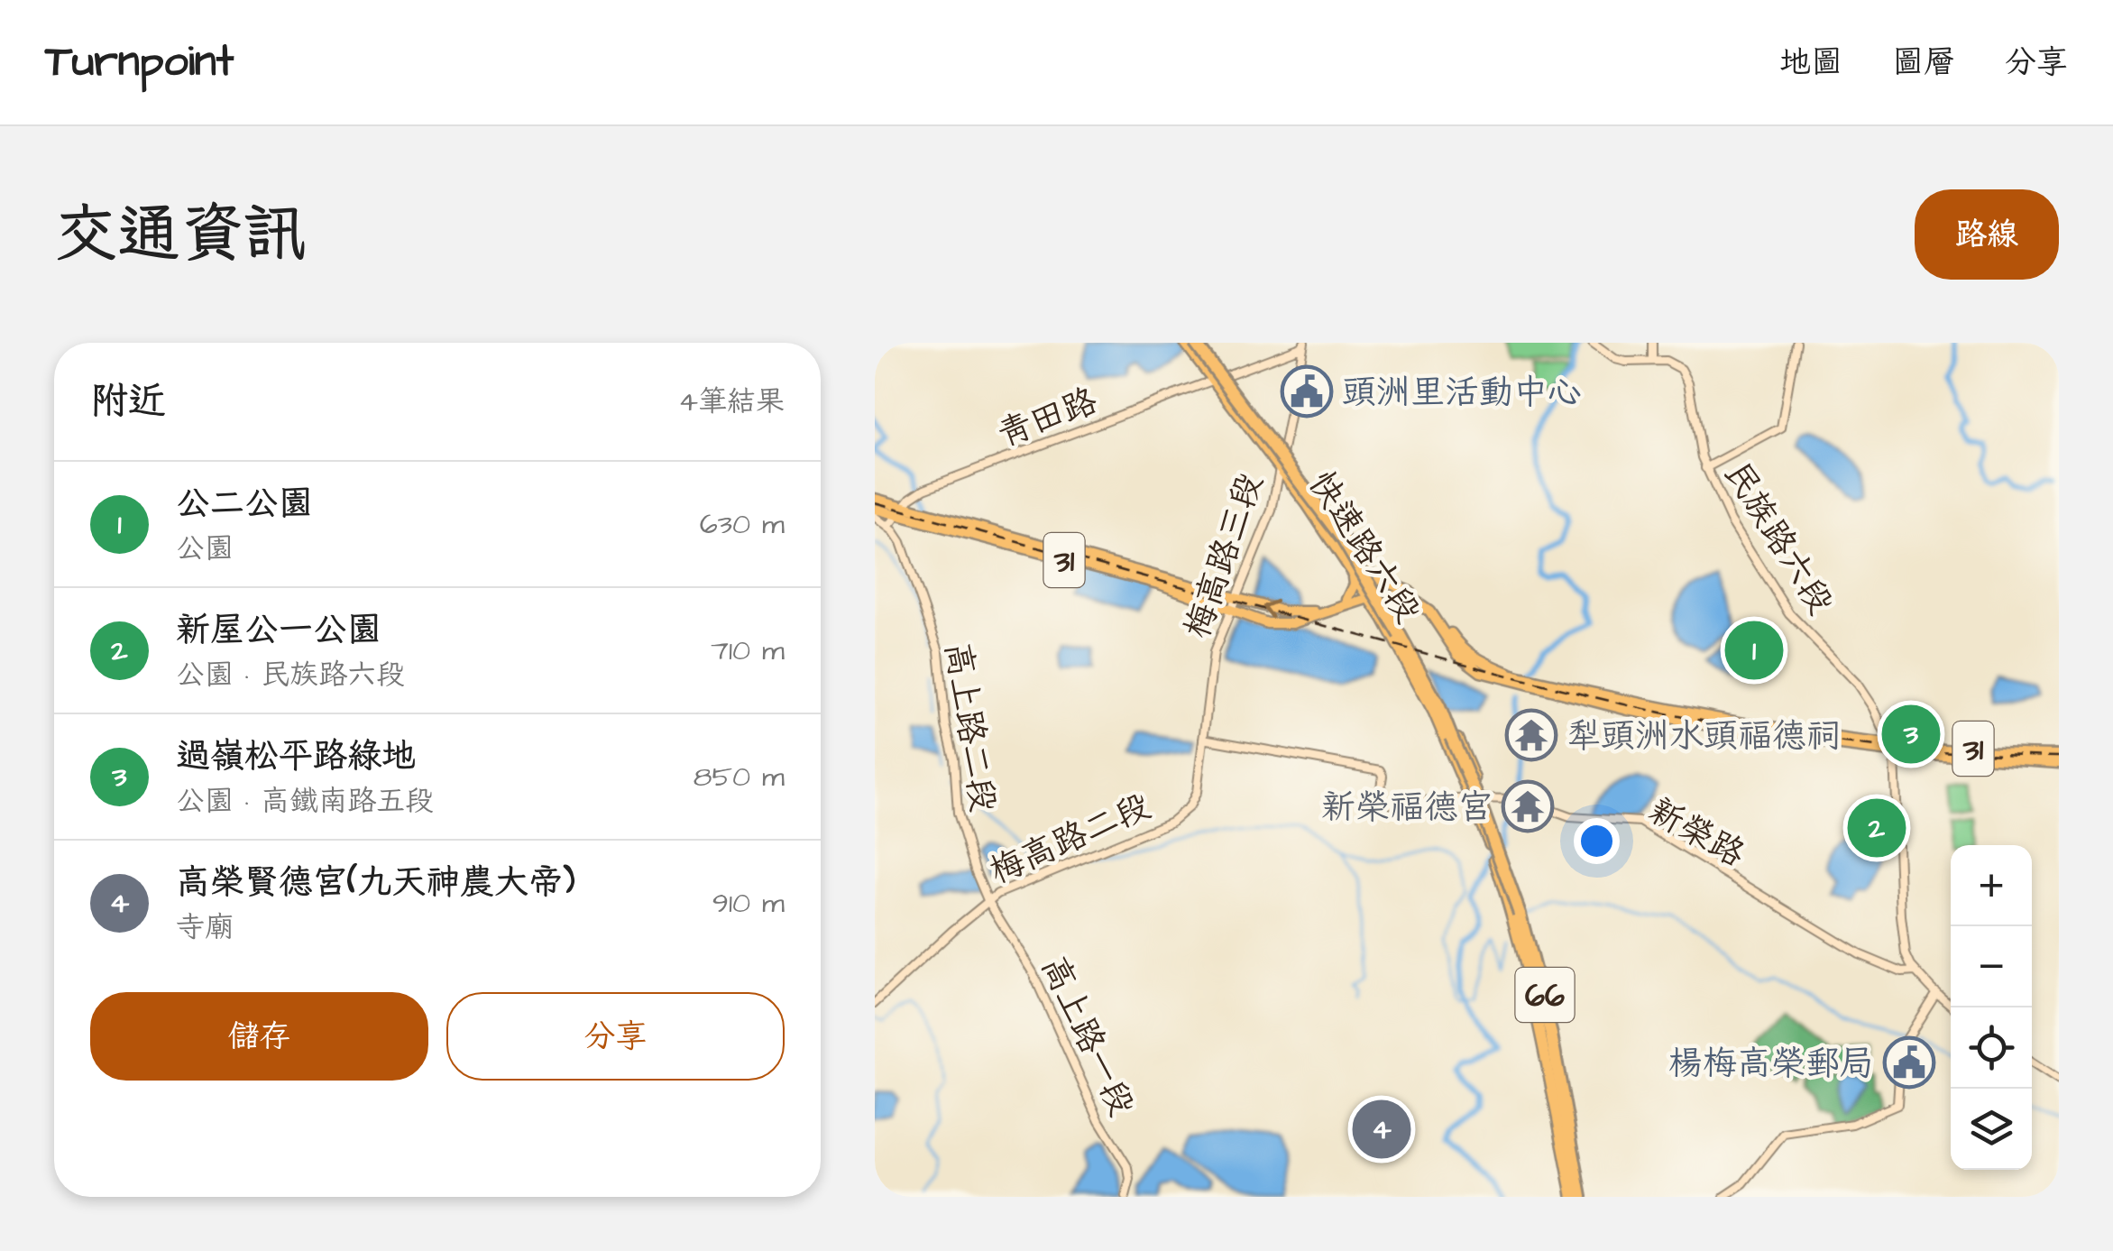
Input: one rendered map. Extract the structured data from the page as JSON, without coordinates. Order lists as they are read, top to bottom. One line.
{"streets":{"highway":["66"],"main road":["快速路六段","31"],"street":["青田路","民族路六段","梅高路三段","高上路二段","新榮路","梅高路二段","高上路一段"]},"crossings":[["青田路","快速路六段"],["青田路","梅高路三段"],["青田路","31"],["民族路六段","31"],["民族路六段","新榮路"],["快速路六段","梅高路三段"],["快速路六段","31"],["快速路六段","新榮路"],["快速路六段","66"],["梅高路三段","31"],["梅高路三段","新榮路"],["梅高路三段","梅高路二段"],["高上路二段","梅高路二段"],["高上路二段","高上路一段"],["新榮路","梅高路二段"],["新榮路","66"],["梅高路二段","高上路一段"]],"places":{"public building":["頭洲里活動中心","楊梅高榮郵局"],"temple":["犁頭洲水頭福德祠","新榮福德宮"]},"page":{"header":"Turnpoint","nav":["地圖","圖層","分享"],"title":"交通資訊","buttons":["路線",["儲存","分享"]],"heading":["附近","4筆結果"],"list":[{"mark":"1","name":"公二公園","note":"公園","value":"630 m"},{"mark":"2","name":"新屋公一公園","note":"公園 · 民族路六段","value":"710 m"},{"mark":"3","name":"過嶺松平路綠地","note":"公園 · 高鐵南路五段","value":"850 m"},{"mark":"4","name":"高榮賢德宮(九天神農大帝)","note":"寺廟","value":"910 m"}],"pins":["1","3","2","4"],"map_buttons":["+","−"]}}
